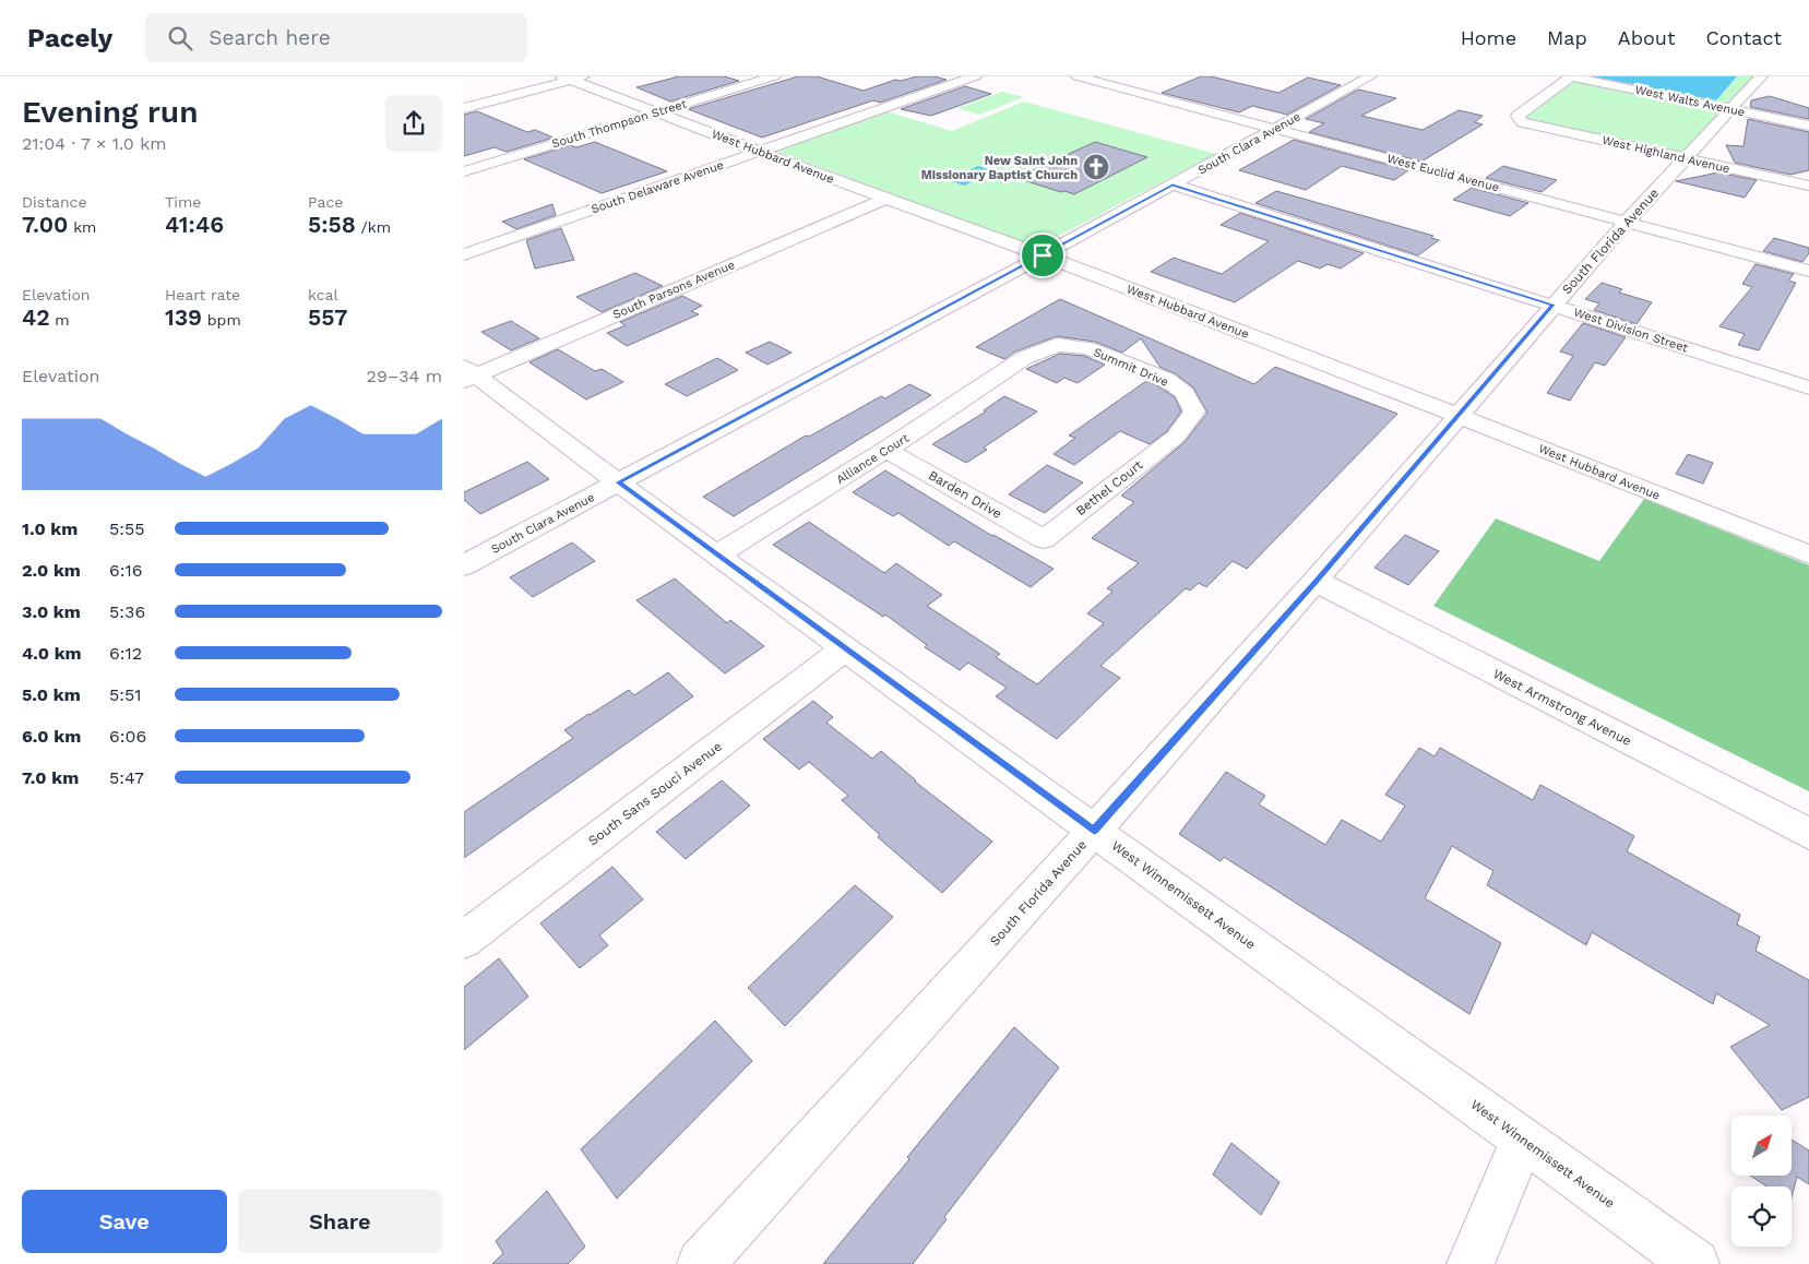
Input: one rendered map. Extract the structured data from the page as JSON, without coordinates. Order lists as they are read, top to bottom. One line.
{"streets":{"street":["West Walts Avenue","South Thompson Street","South Clara Avenue","West Highland Avenue","West Hubbard Avenue","West Euclid Avenue","South Delaware Avenue","South Florida Avenue","South Parsons Avenue","West Division Street","Summit Drive","Alliance Court","Bethel Court","Barden Drive","West Armstrong Avenue","South Sans Souci Avenue","West Winnemissett Avenue"]},"crossings":[["West Walts Avenue","West Highland Avenue"],["West Walts Avenue","South Florida Avenue"],["South Thompson Street","West Hubbard Avenue"],["South Clara Avenue","West Hubbard Avenue"],["South Clara Avenue","West Euclid Avenue"],["South Clara Avenue","West Division Street"],["South Clara Avenue","West Winnemissett Avenue"],["West Highland Avenue","South Florida Avenue"],["West Hubbard Avenue","South Delaware Avenue"],["West Hubbard Avenue","South Florida Avenue"],["West Hubbard Avenue","South Parsons Avenue"],["West Euclid Avenue","South Florida Avenue"],["South Florida Avenue","West Division Street"],["South Florida Avenue","West Armstrong Avenue"],["South Florida Avenue","West Winnemissett Avenue"],["South Parsons Avenue","West Winnemissett Avenue"],["Summit Drive","Alliance Court"],["Summit Drive","Bethel Court"],["Alliance Court","Barden Drive"],["Alliance Court","West Winnemissett Avenue"],["Bethel Court","Barden Drive"],["South Sans Souci Avenue","West Winnemissett Avenue"]],"places":{"church":["New Saint John Missionary Baptist Church"]},"north":"top right","page":{"header":"Pacely","search":"Search here","nav":["Home","Map","About","Contact"],"heading":["Evening run","21:04 · 7 × 1.0 km"],"stats":[["Distance","7.00 km"],["Time","41:46"],["Pace","5:58 /km"],["Elevation","42 m"],["Heart rate","139 bpm"],["kcal","557"]],"chart":["Elevation","29–34 m"],"list":[{"name":"1.0 km","note":"5:55"},{"name":"2.0 km","note":"6:16"},{"name":"3.0 km","note":"5:36"},{"name":"4.0 km","note":"6:12"},{"name":"5.0 km","note":"5:51"},{"name":"6.0 km","note":"6:06"},{"name":"7.0 km","note":"5:47"}],"buttons":["Save","Share"]}}
